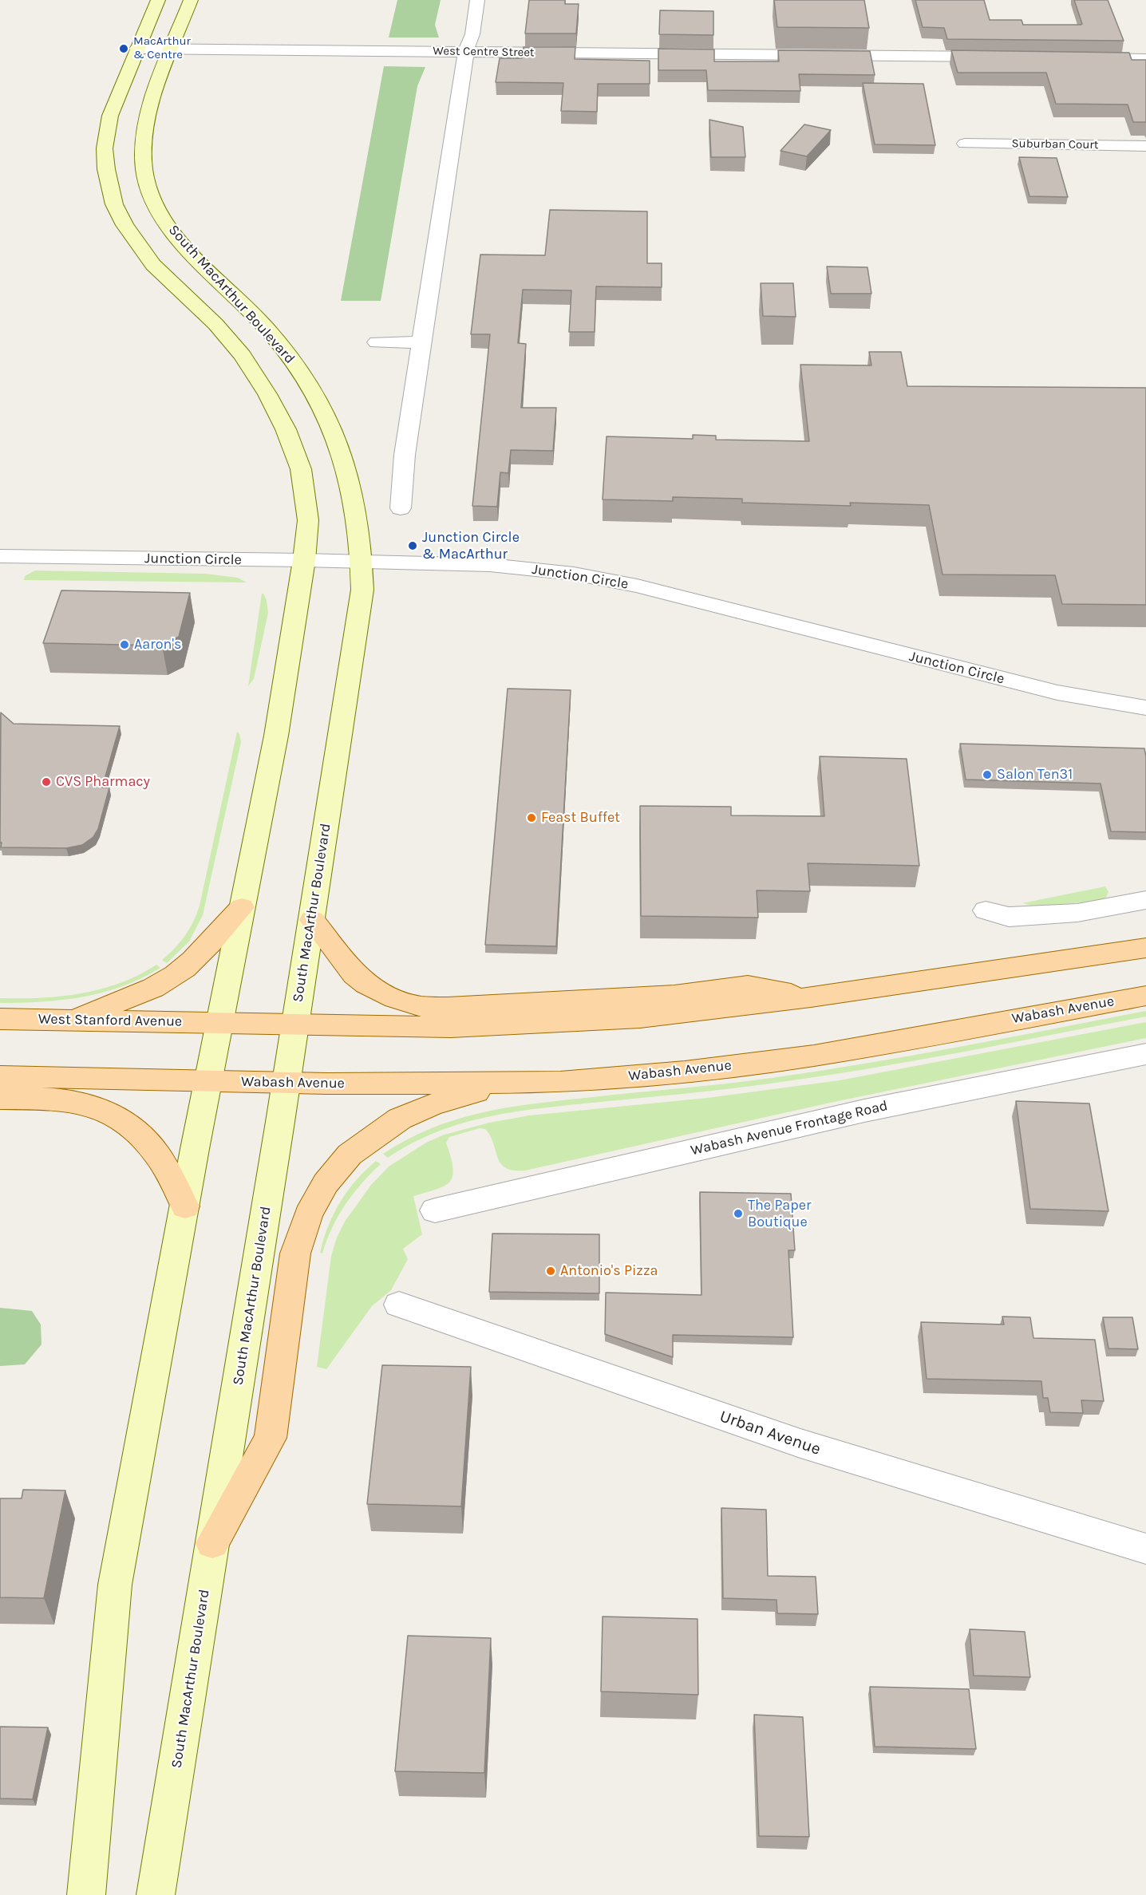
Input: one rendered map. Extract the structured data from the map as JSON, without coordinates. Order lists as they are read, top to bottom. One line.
{"streets":{"main road":["South MacArthur Boulevard","Wabash Avenue","West Stanford Avenue"],"street":["West Centre Street","Suburban Court","Junction Circle","Wabash Avenue Frontage Road","Urban Avenue"]},"crossings":[["West Centre Street","South MacArthur Boulevard"],["South MacArthur Boulevard","Junction Circle"],["South MacArthur Boulevard","Wabash Avenue"]],"places":["MacArthur & Centre","Junction Circle & MacArthur","Aaron's","Salon Ten31","CVS Pharmacy","Feast Buffet","The Paper Boutique","Antonio's Pizza"]}
